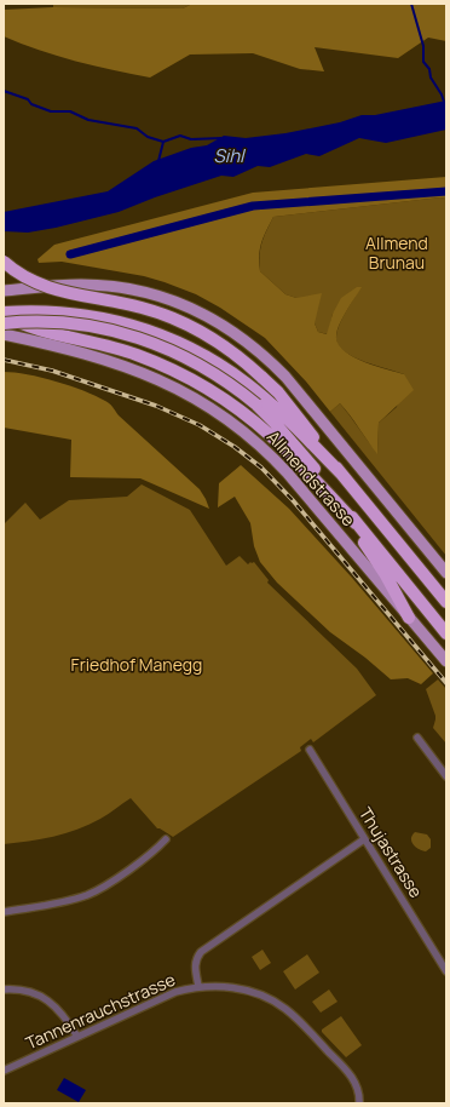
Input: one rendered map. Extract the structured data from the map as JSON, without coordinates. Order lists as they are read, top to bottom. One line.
{"streets":{"main road":["Allmendstrasse"],"street":["Thujastrasse","Tannenrauchstrasse"]},"water":["Sihl"],"parks":["Allmend Brunau","Friedhof Manegg"]}
